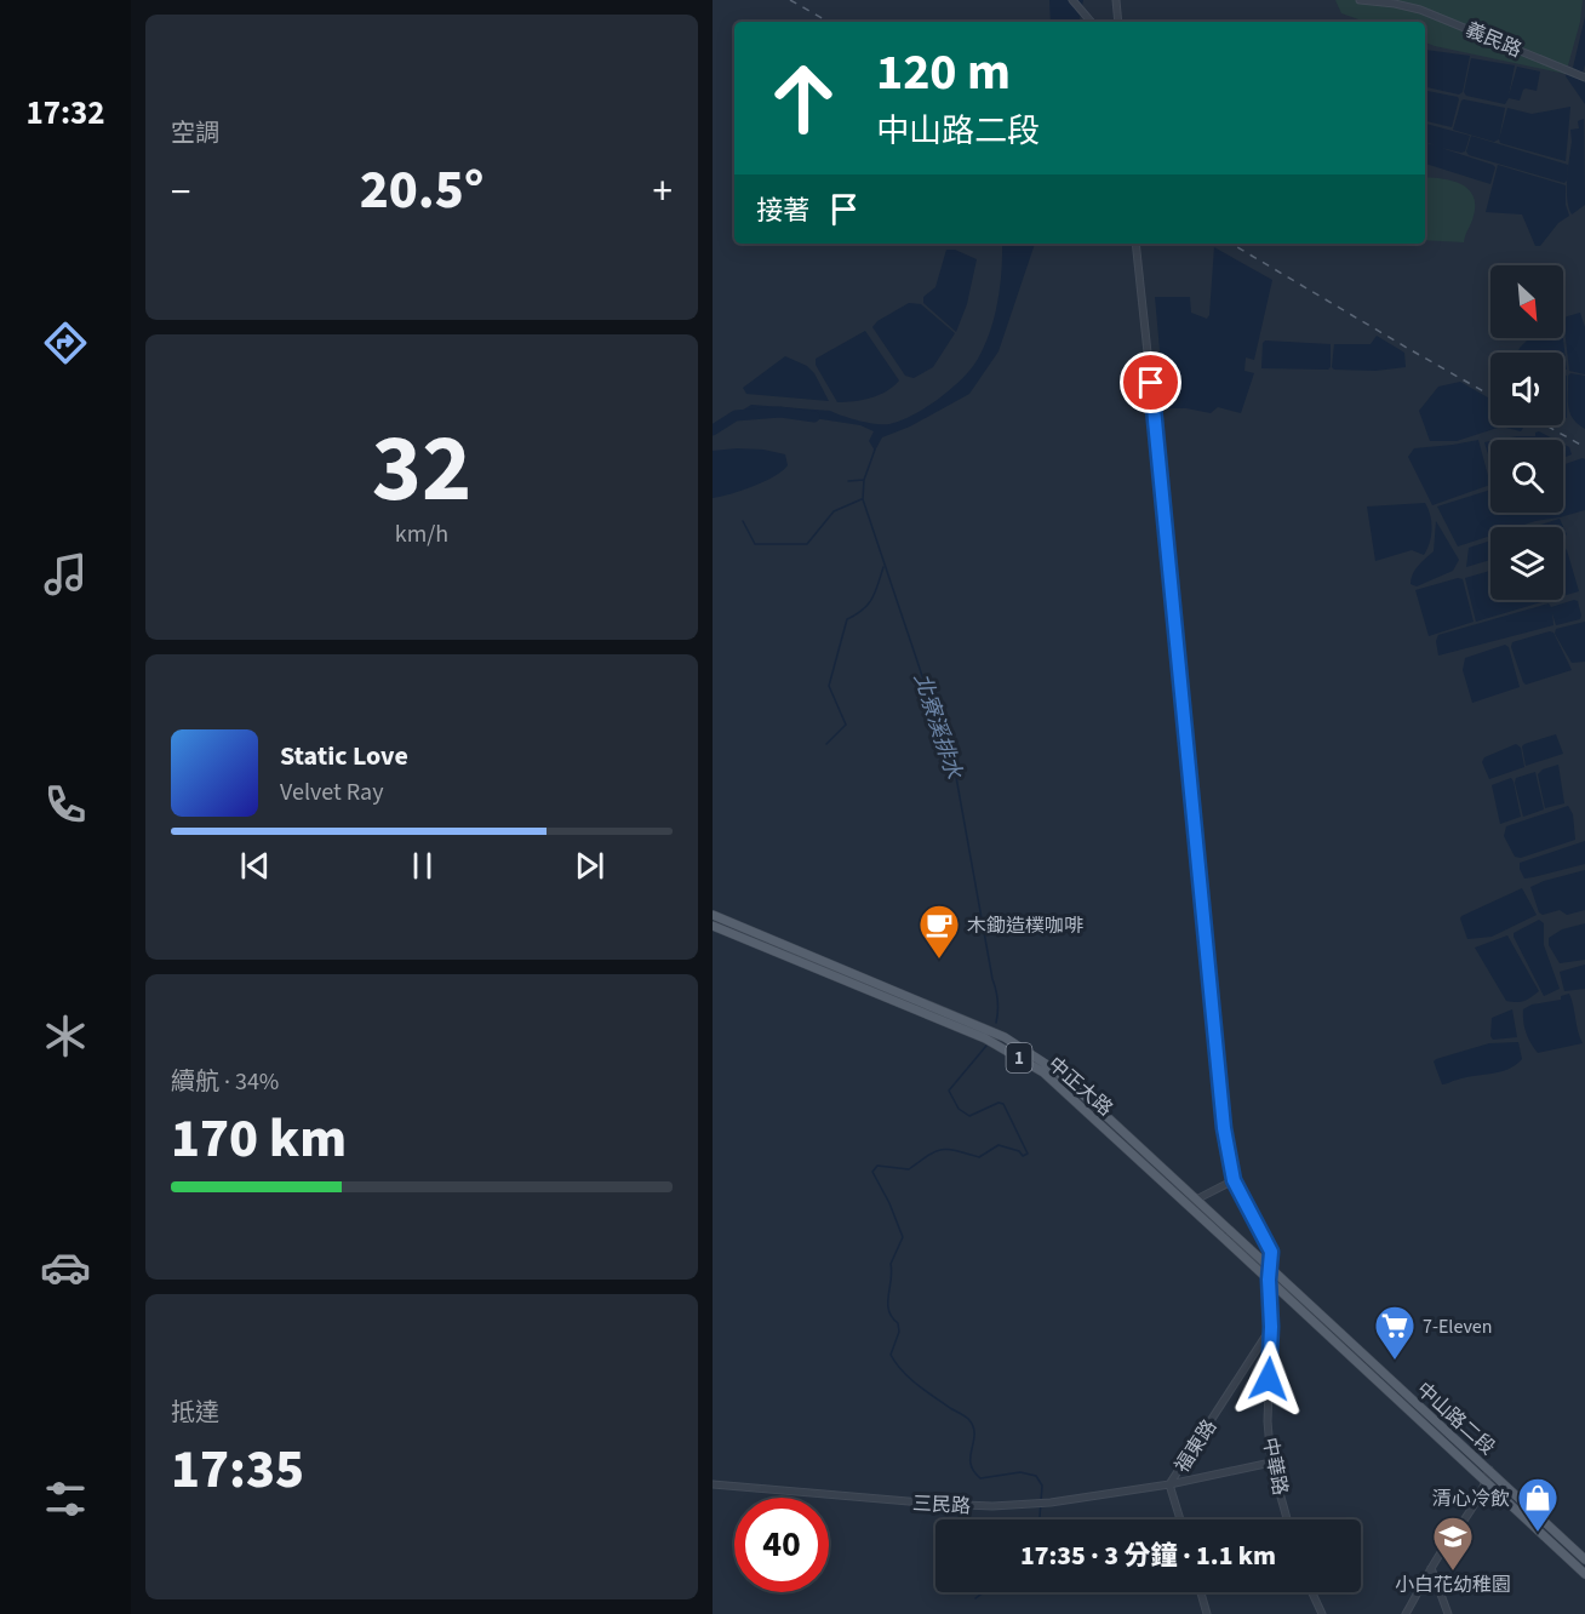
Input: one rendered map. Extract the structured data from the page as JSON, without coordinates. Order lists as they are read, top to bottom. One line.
{"streets":{"main road":["1","中正大路","中山路二段"],"street":["義民路","福東路","中華路","三民路"]},"crossings":[["中正大路","中山路二段"],["中正大路","中華路"],["中山路二段","中華路"],["福東路","中華路"],["福東路","三民路"],["中華路","三民路"]],"water":["北寮溪排水"],"places":{"cafe":["木鋤造樸咖啡"],"supermarket":["7-Eleven"],"shop":["清心冷飲"],"school or university":["小白花幼稚園"]},"north":"bottom right","page":{"tabs":"17:32","tile":["空調",["32","km/h"],["續航 · 34%","170 km"],["抵達","17:35"]],"turn":["120 m","中山路二段"],"heat":["−","20.5°","+"],"then":"接著","song":["Static Love","Velvet Ray"],"limit":"40","trip":"17:35 · 3 分鐘 · 1.1 km"}}
